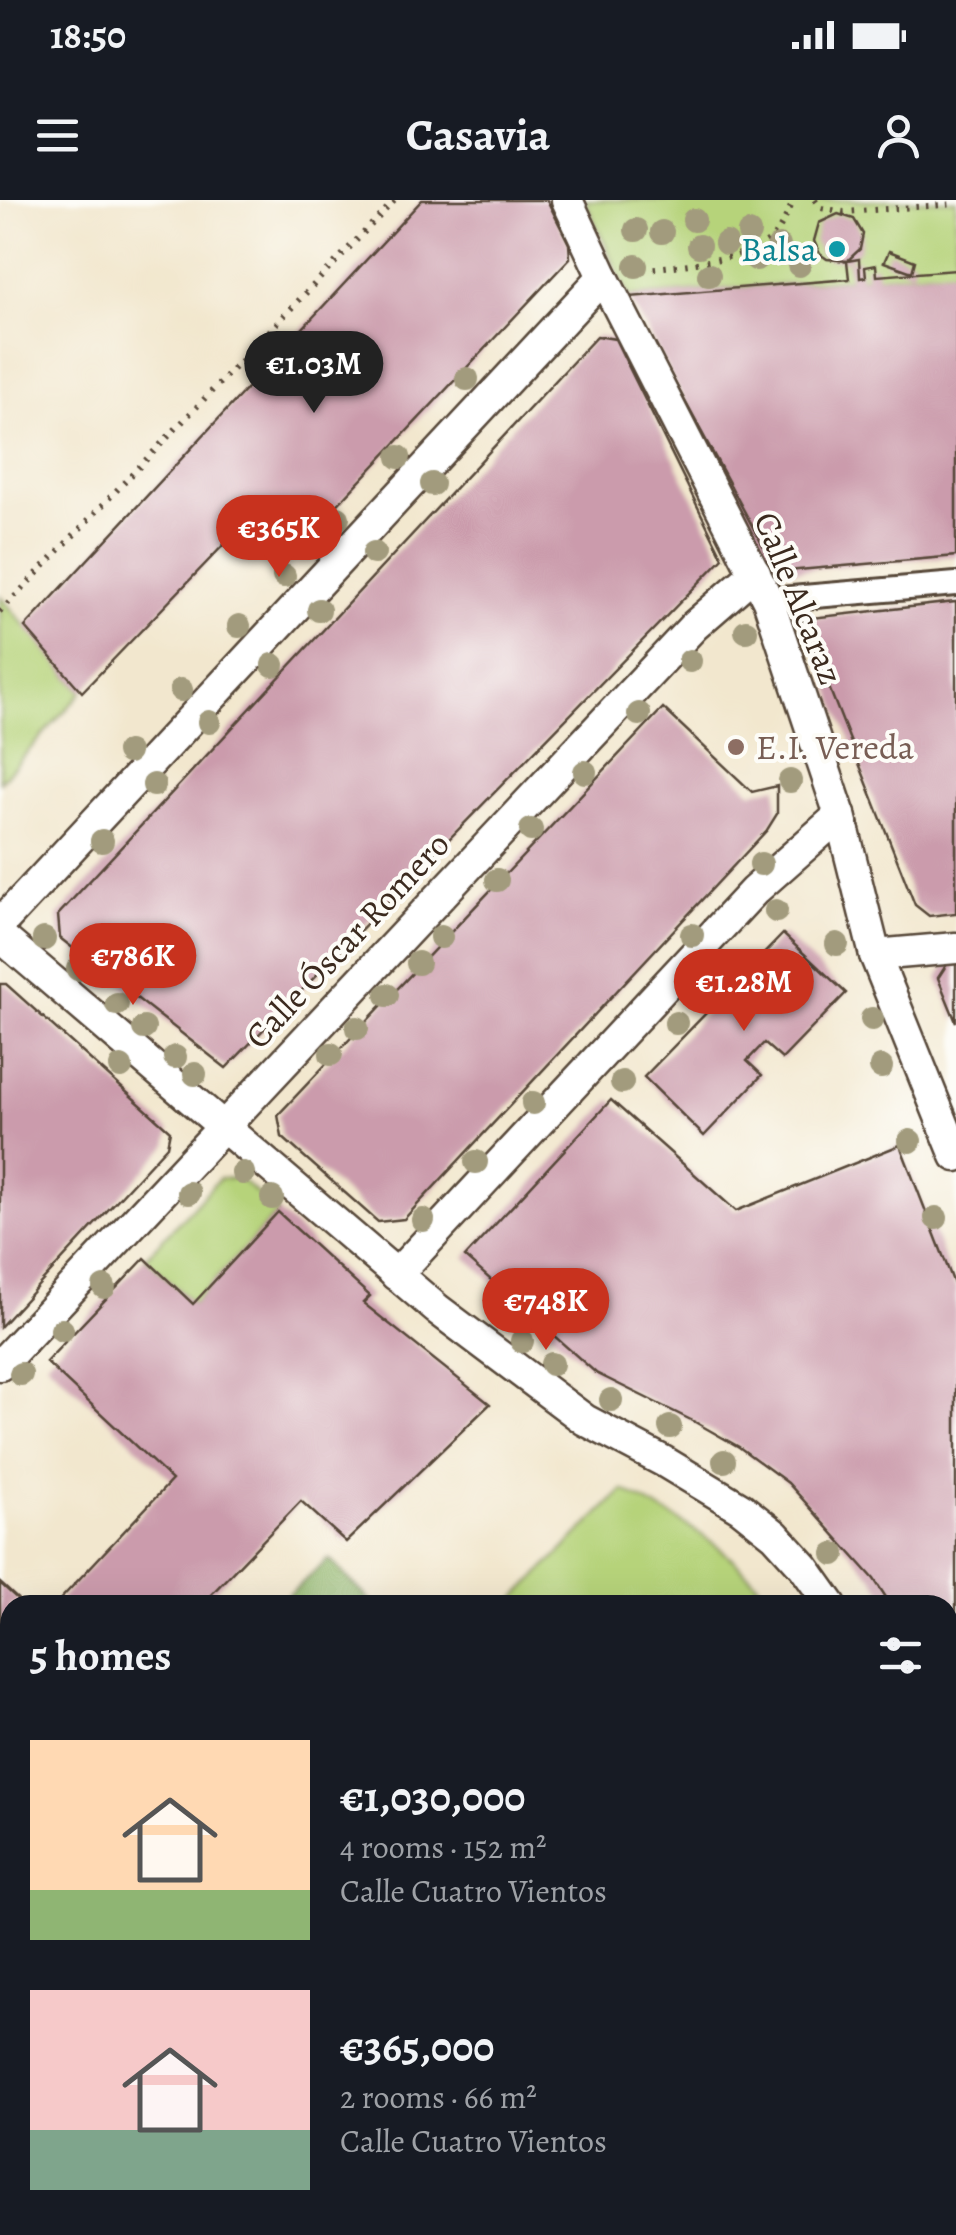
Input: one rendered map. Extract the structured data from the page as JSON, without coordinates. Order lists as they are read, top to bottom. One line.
{"streets":{"street":["Calle Alcaraz","Calle Óscar Romero"]},"crossings":[["Calle Alcaraz","Calle Óscar Romero"]],"places":["Balsa","E.I. Vereda"],"page":{"status":"18:50","header":"Casavia","price":["€1.03M","€365K","€786K","€1.28M","€748K"],"heading":"5 homes","list":[{"name":"€1,030,000","note":"4 rooms · 152 m² · Calle Cuatro Vientos"},{"name":"€365,000","note":"2 rooms · 66 m² · Calle Cuatro Vientos"}]}}
